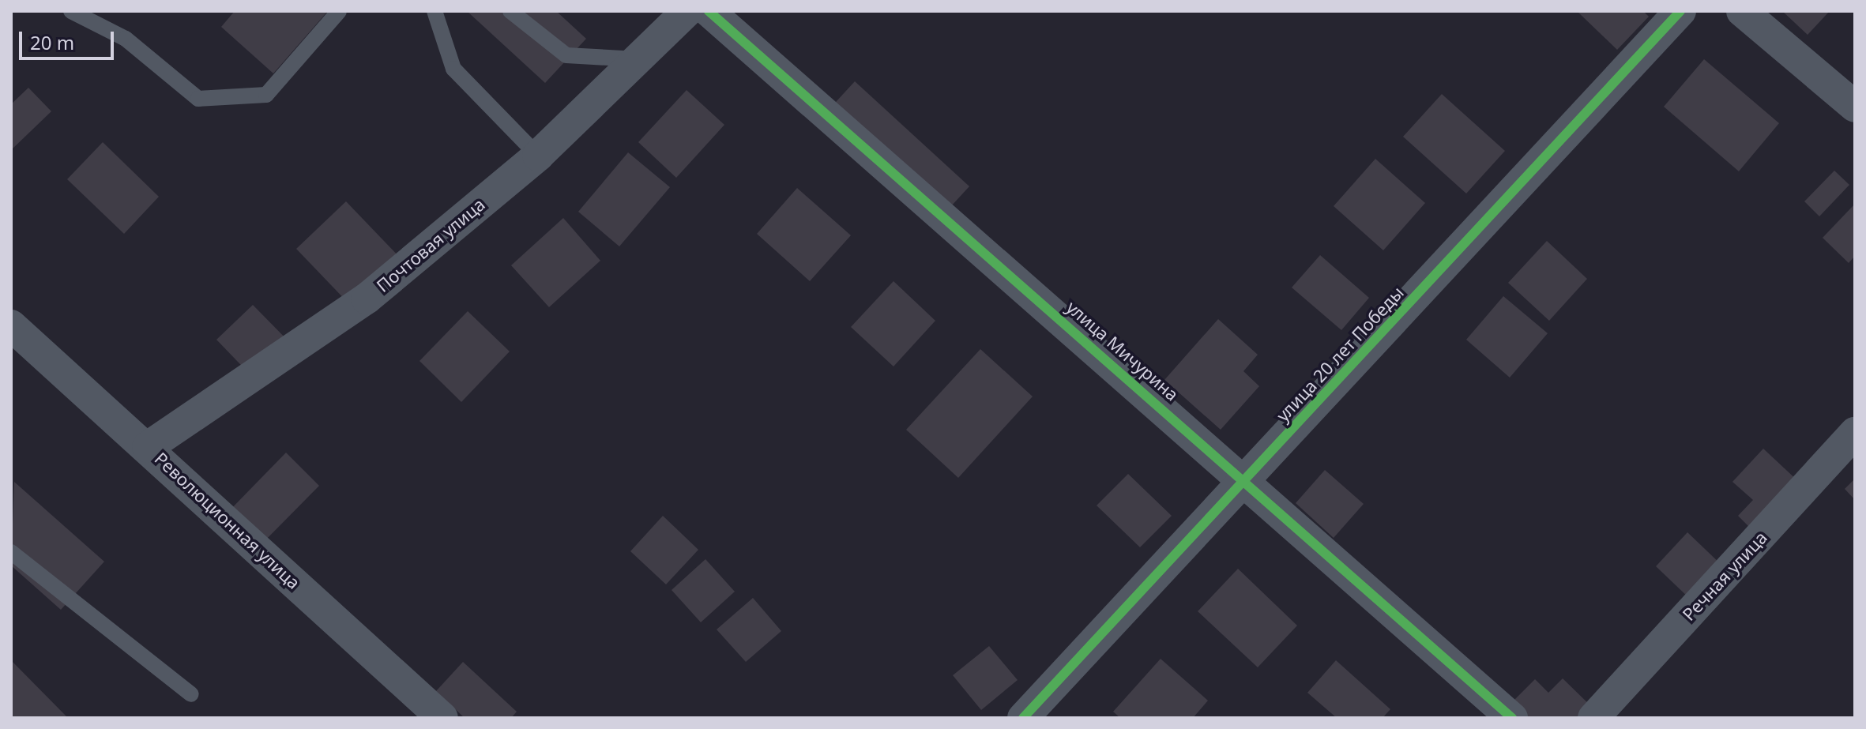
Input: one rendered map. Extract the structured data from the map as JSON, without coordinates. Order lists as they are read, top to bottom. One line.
{"streets":{"street":["Почтовая улица","улица Мичурина","улица 20 лет Победы","Революционная улица","Речная улица"]},"crossings":[["Почтовая улица","Революционная улица"],["улица Мичурина","улица 20 лет Победы"]],"scale_bar":"20 m"}
